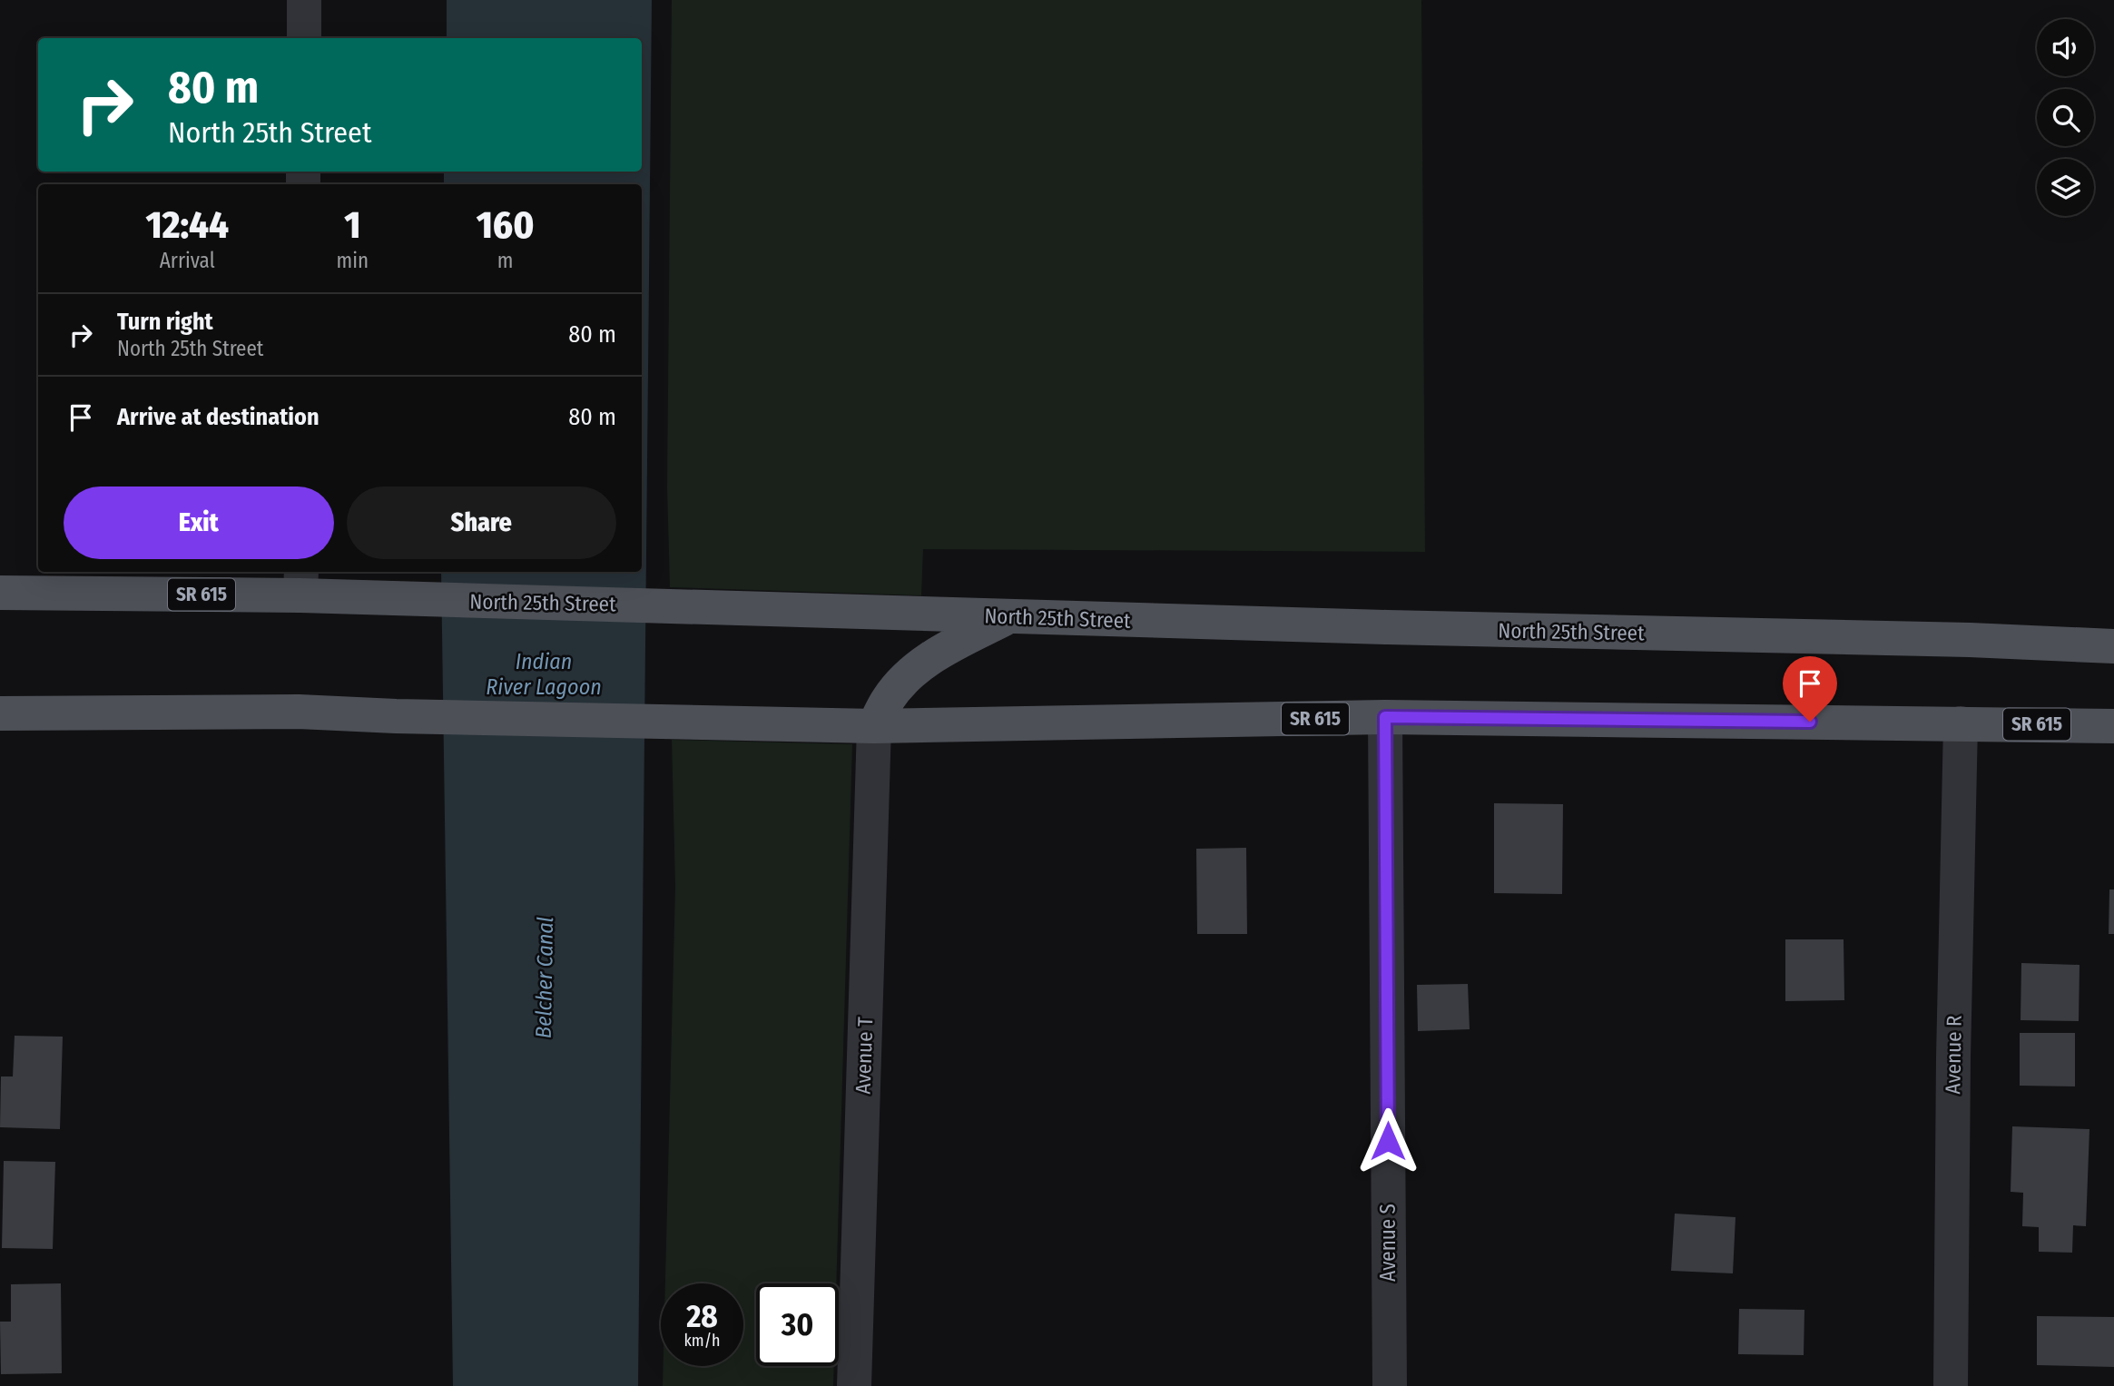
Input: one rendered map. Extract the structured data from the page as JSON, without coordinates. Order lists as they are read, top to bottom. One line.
{"streets":{"main road":["SR 615","North 25th Street"],"street":["Avenue R","Avenue T","Avenue S"]},"crossings":[["SR 615","Avenue R"],["SR 615","Avenue T"],["SR 615","Avenue S"]],"water":["Indian River Lagoon","Belcher Canal"],"page":{"turn":["80 m","North 25th Street"],"eta":["12:44","Arrival","1","min","160","m"],"list":[{"name":"Turn right","note":"North 25th Street","value":"80 m"},{"name":"Arrive at destination","value":"80 m"}],"buttons":["Exit","Share"],"speed":"28 km/h","limit":"30"}}
